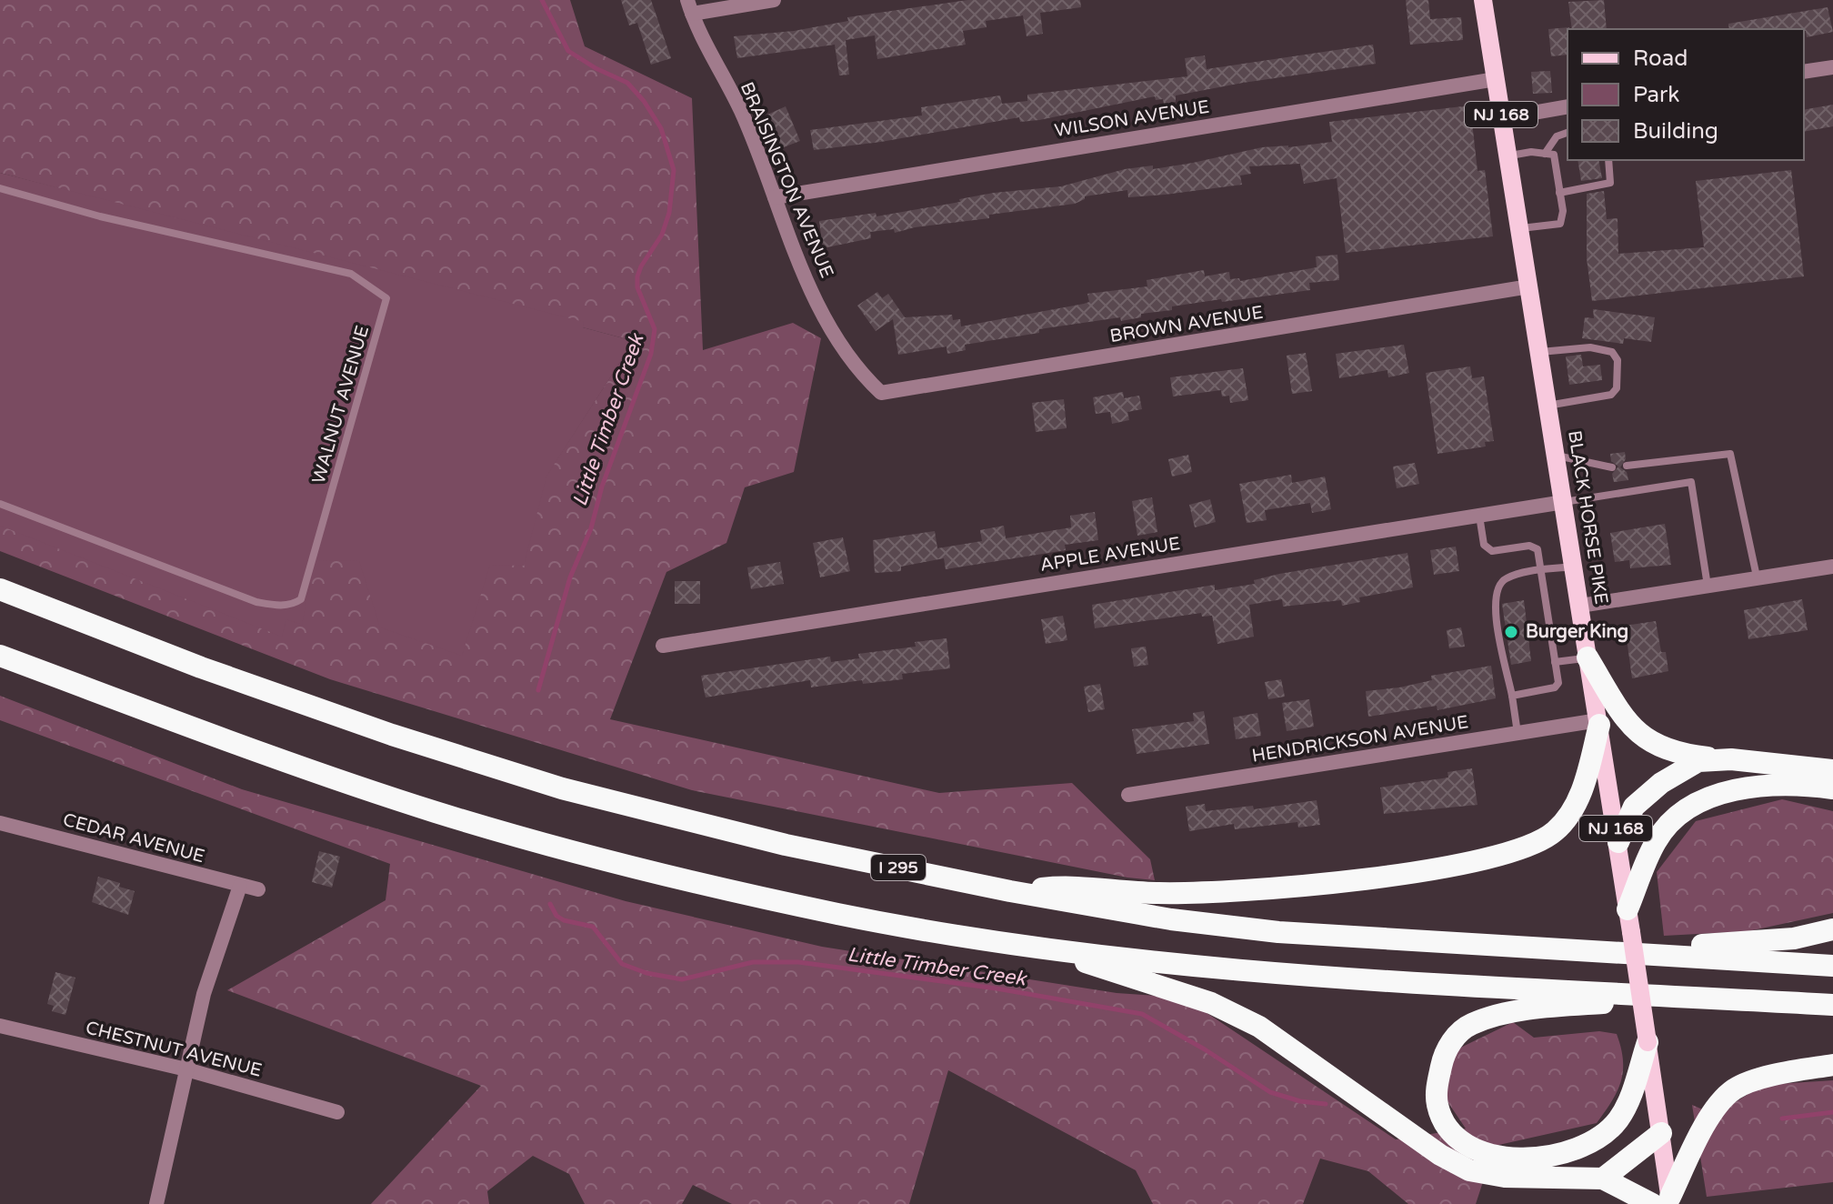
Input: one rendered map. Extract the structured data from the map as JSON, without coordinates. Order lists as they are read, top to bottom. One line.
{"streets":{"highway":["I 295"],"main road":["NJ 168","BLACK HORSE PIKE"],"street":["WILSON AVENUE","BRAISINGTON AVENUE","BROWN AVENUE","APPLE AVENUE","HENDRICKSON AVENUE","CEDAR AVENUE","CHESTNUT AVENUE"],"lane":["WALNUT AVENUE"]},"crossings":[["NJ 168","BLACK HORSE PIKE"],["WILSON AVENUE","BRAISINGTON AVENUE"],["WILSON AVENUE","BLACK HORSE PIKE"],["BRAISINGTON AVENUE","BROWN AVENUE"],["BROWN AVENUE","BLACK HORSE PIKE"],["BLACK HORSE PIKE","APPLE AVENUE"],["BLACK HORSE PIKE","HENDRICKSON AVENUE"]],"water":["Little Timber Creek"],"places":["Burger King"],"legend":["Road","Park","Building"]}
